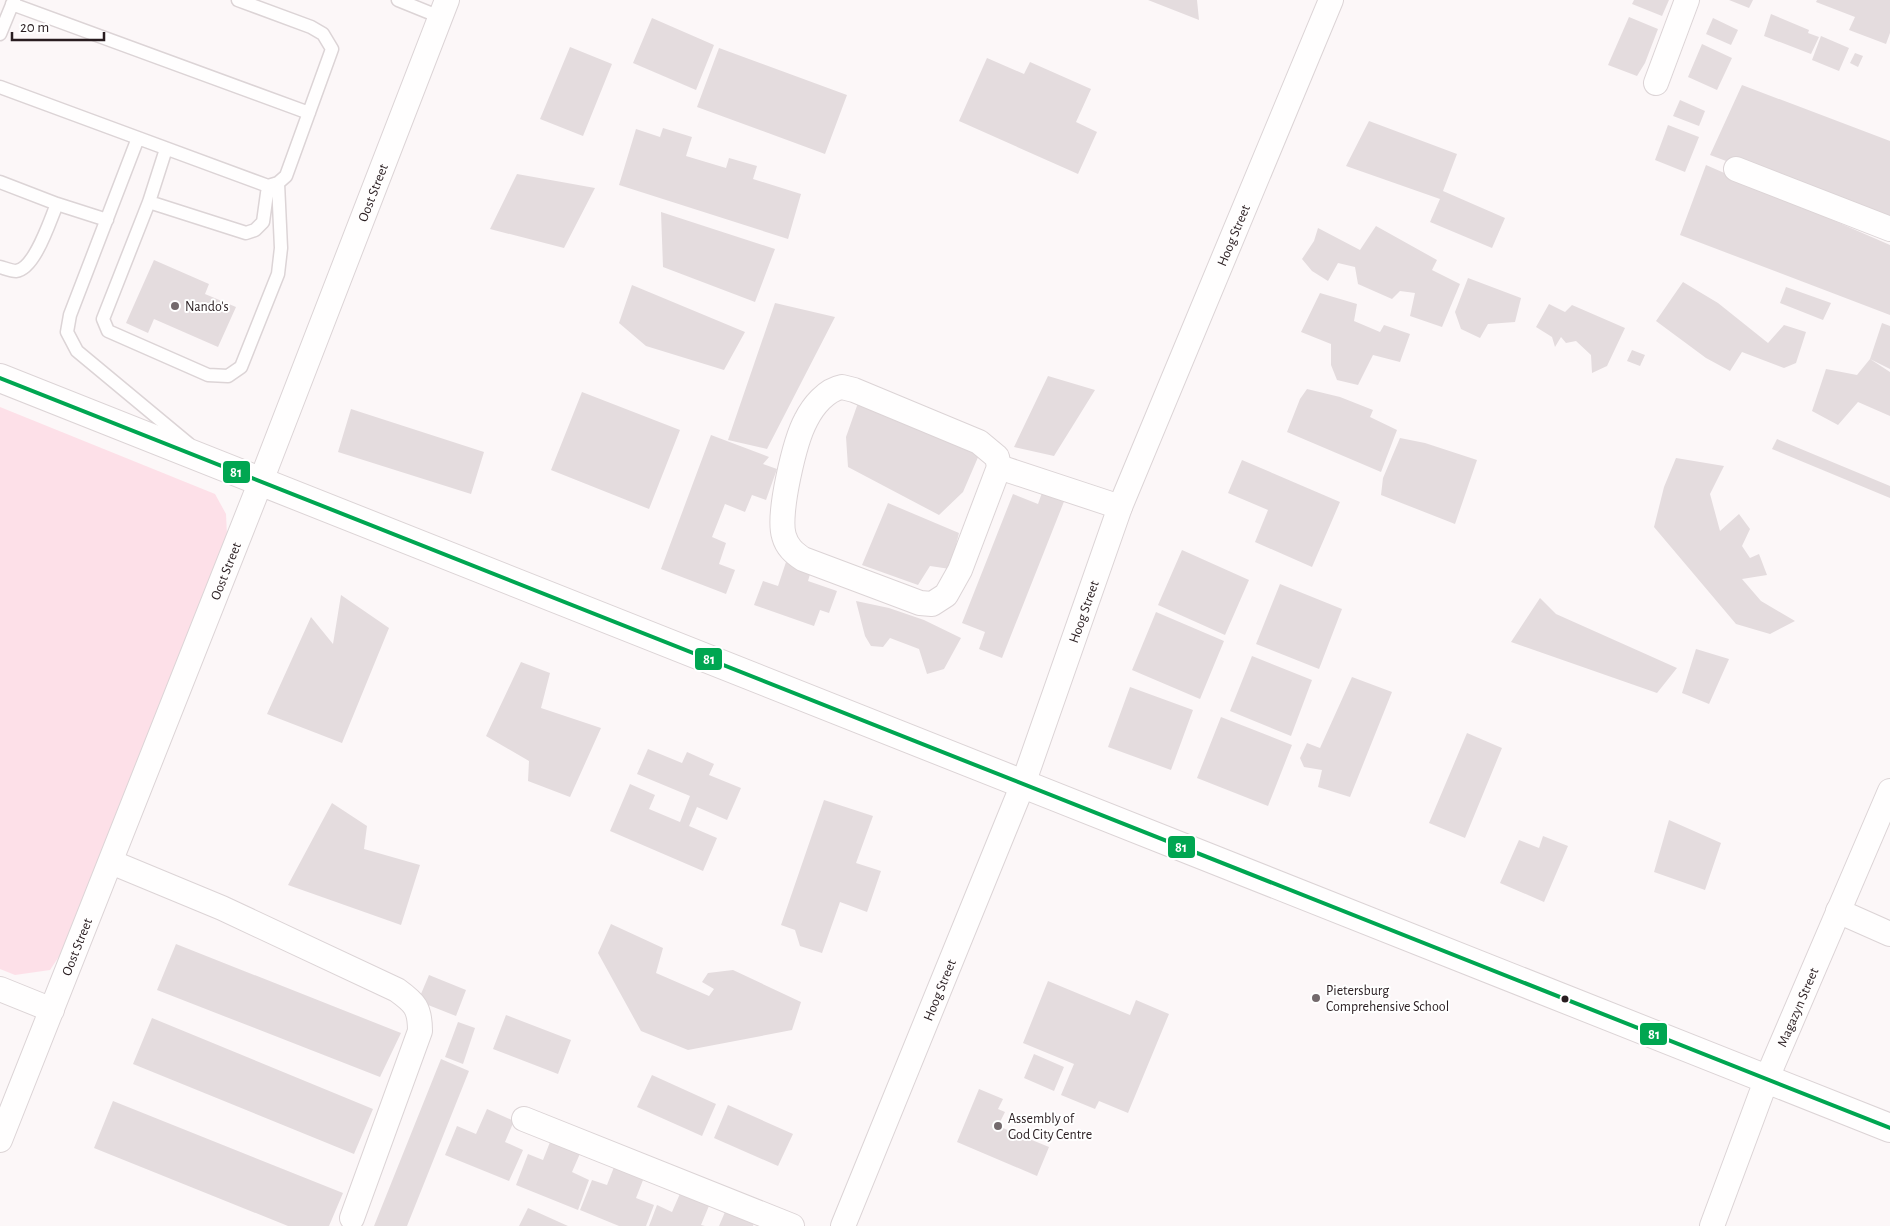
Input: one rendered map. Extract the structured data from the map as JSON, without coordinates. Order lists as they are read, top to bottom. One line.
{"streets":{"street":["Oost Street","Hoog Street","Magazyn Street"]},"places":["Nando's","Pietersburg Comprehensive School","Assembly of God City Centre"],"lines":["transit line 81"],"scale_bar":"20 m"}
